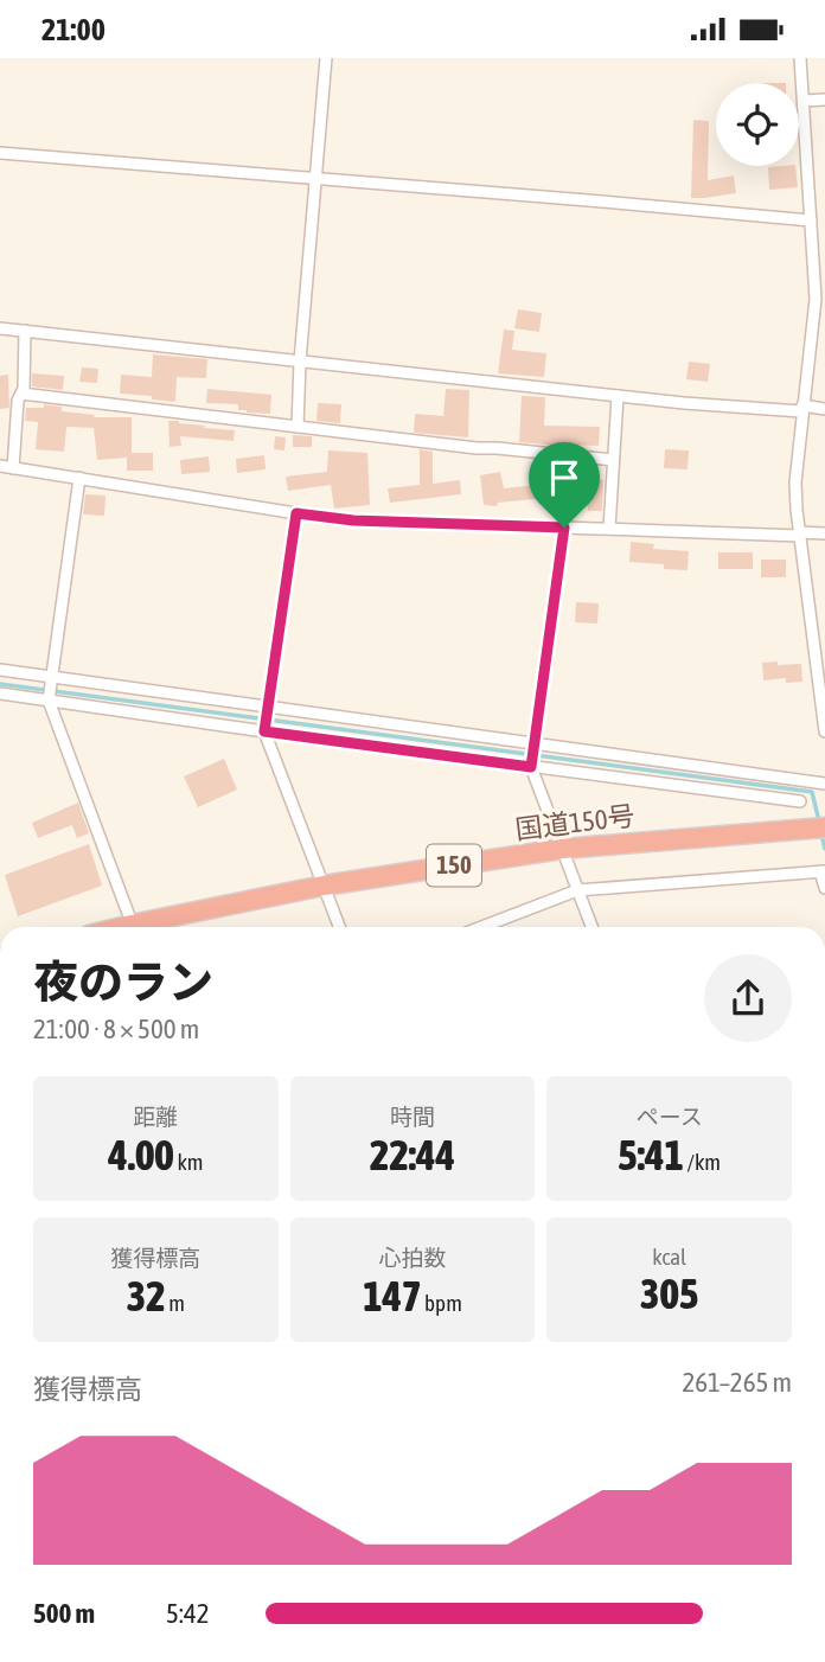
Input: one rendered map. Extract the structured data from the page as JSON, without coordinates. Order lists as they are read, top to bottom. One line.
{"streets":{"highway":["国道150号","150"]},"page":{"status":"21:00","heading":["夜のラン","21:00 · 8 × 500 m"],"stats":[["距離","4.00 km"],["時間","22:44"],["ペース","5:41 /km"],["獲得標高","32 m"],["心拍数","147 bpm"],["kcal","305"]],"chart":["獲得標高","261–265 m"],"list":[{"name":"500 m","note":"5:42"}]}}
